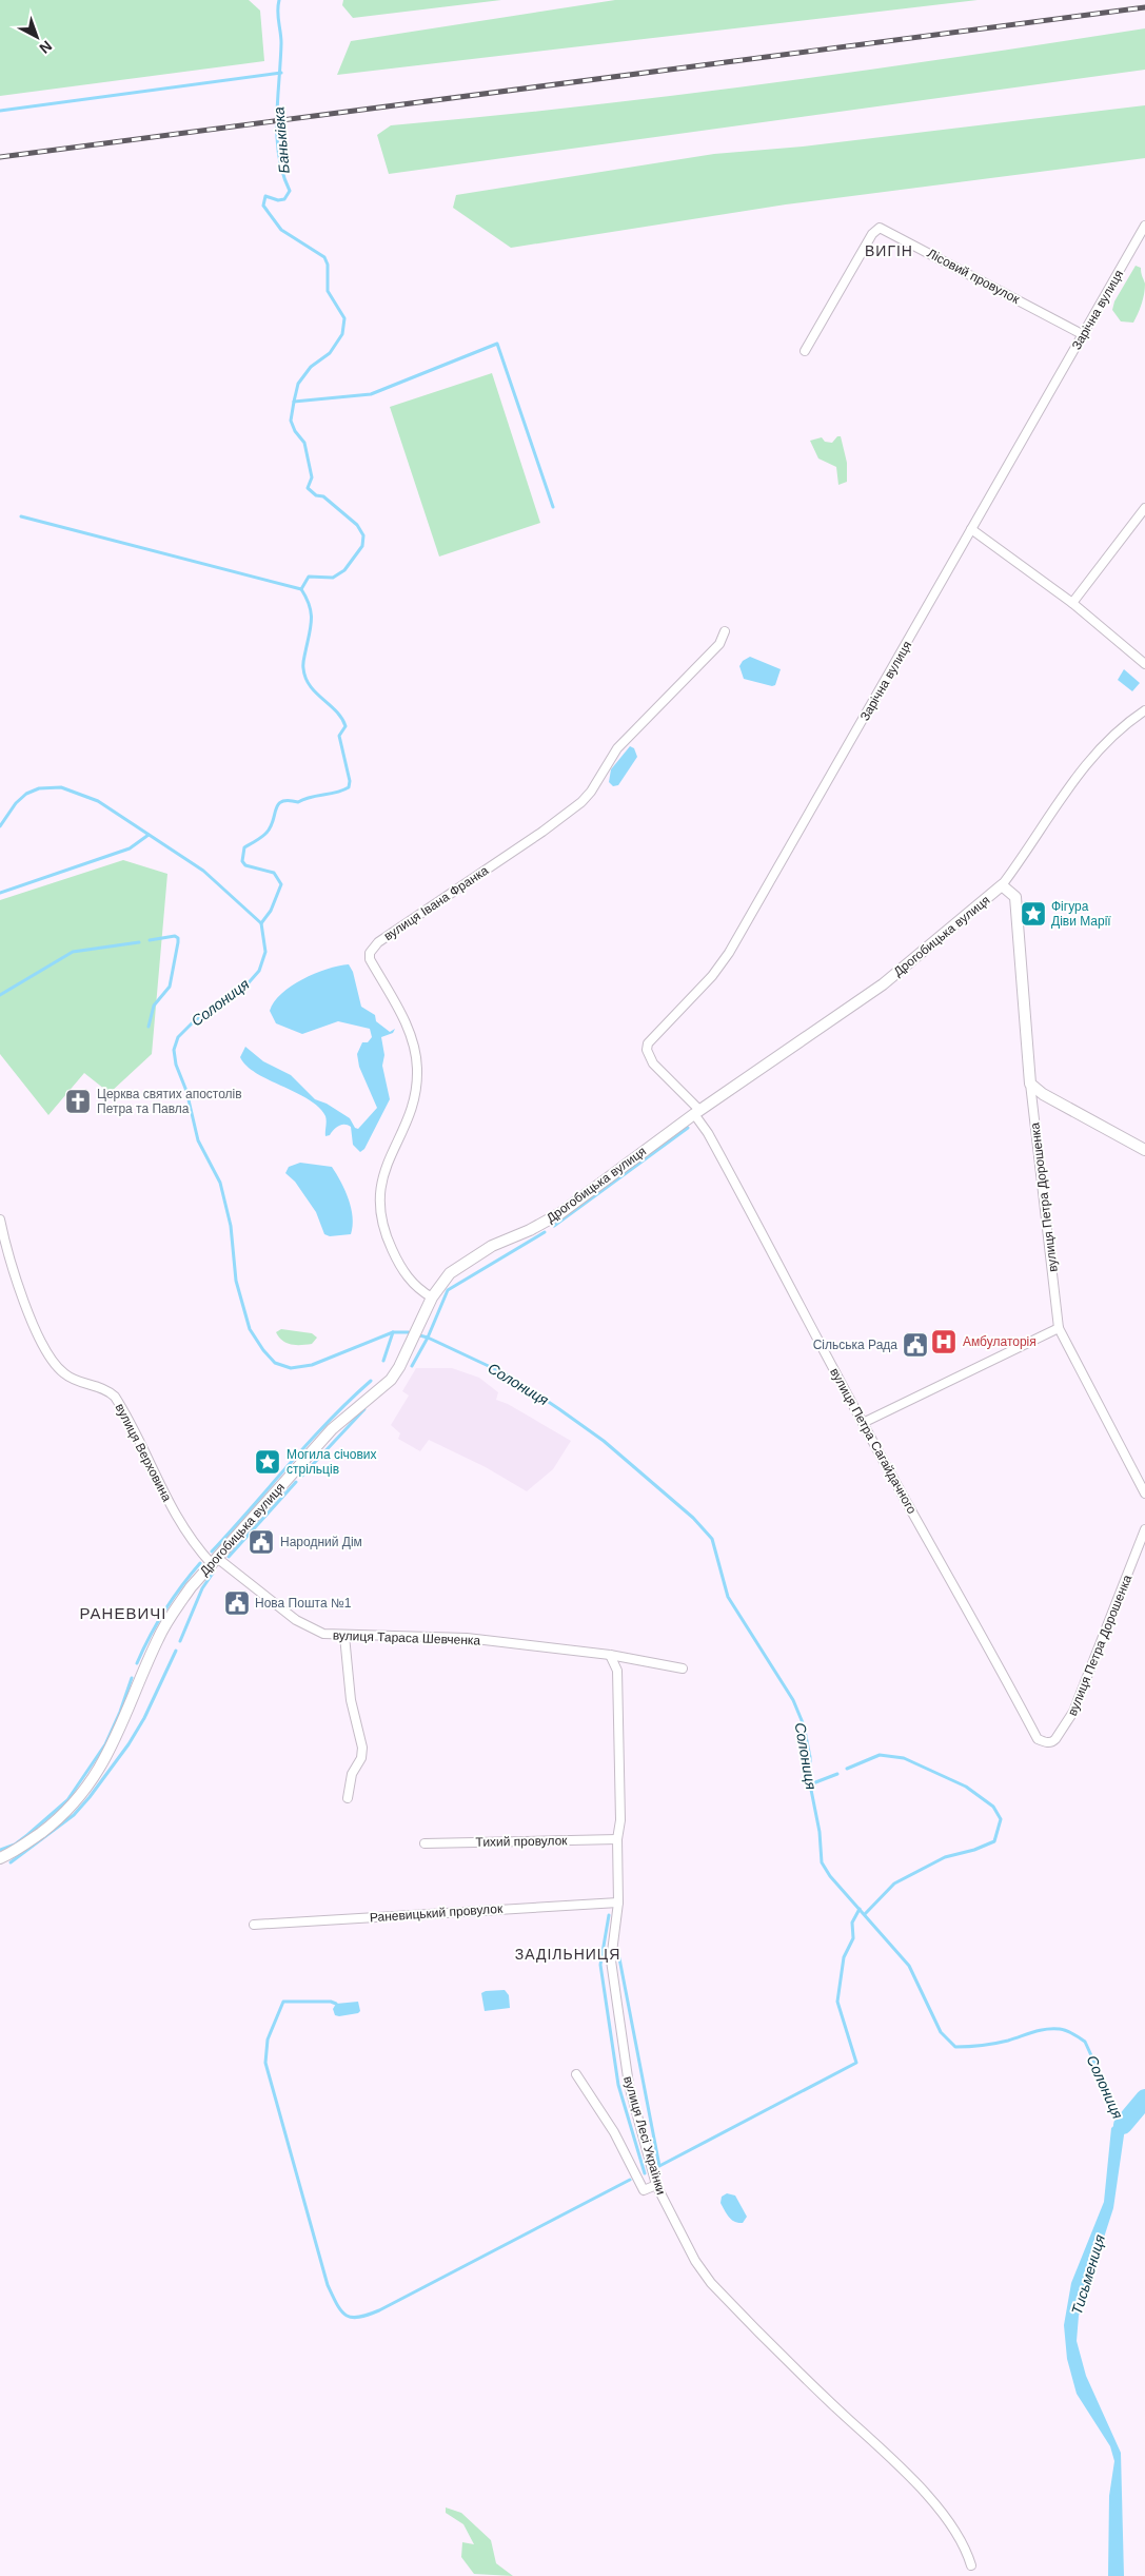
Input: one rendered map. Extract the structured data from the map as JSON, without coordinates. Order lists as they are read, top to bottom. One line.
{"streets":{"street":["Лісовий провулок","Зарічна вулиця","вулиця Івана Франка","Дрогобицька вулиця","вулиця Петра Дорошенка","вулиця Петра Сагайдачного","вулиця Верховина","вулиця Тараса Шевченка","Тихий провулок","Раневицький провулок","вулиця Лесі Українки"]},"crossings":[["Лісовий провулок","Зарічна вулиця"],["Зарічна вулиця","Дрогобицька вулиця"],["Зарічна вулиця","вулиця Петра Сагайдачного"],["вулиця Івана Франка","Дрогобицька вулиця"],["Дрогобицька вулиця","вулиця Петра Дорошенка"],["Дрогобицька вулиця","вулиця Петра Сагайдачного"],["Дрогобицька вулиця","вулиця Верховина"],["Дрогобицька вулиця","вулиця Тараса Шевченка"],["вулиця Петра Дорошенка","вулиця Петра Сагайдачного"],["вулиця Верховина","вулиця Тараса Шевченка"],["вулиця Тараса Шевченка","вулиця Лесі Українки"],["Тихий провулок","вулиця Лесі Українки"],["Раневицький провулок","вулиця Лесі Українки"]],"districts":["ВИГІН","РАНЕВИЧІ","ЗАДІЛЬНИЦЯ"],"water":["Баньківка","Солониця","Тисьмениця"],"places":{"place":["Фігура Діви Марії","Могила січових стрільців"],"church":["Церква святих апостолів Петра та Павла"],"hospital":["Амбулаторія"],"public building":["Сільська Рада","Народний Дім","Нова Пошта №1"]},"north":"bottom right"}
